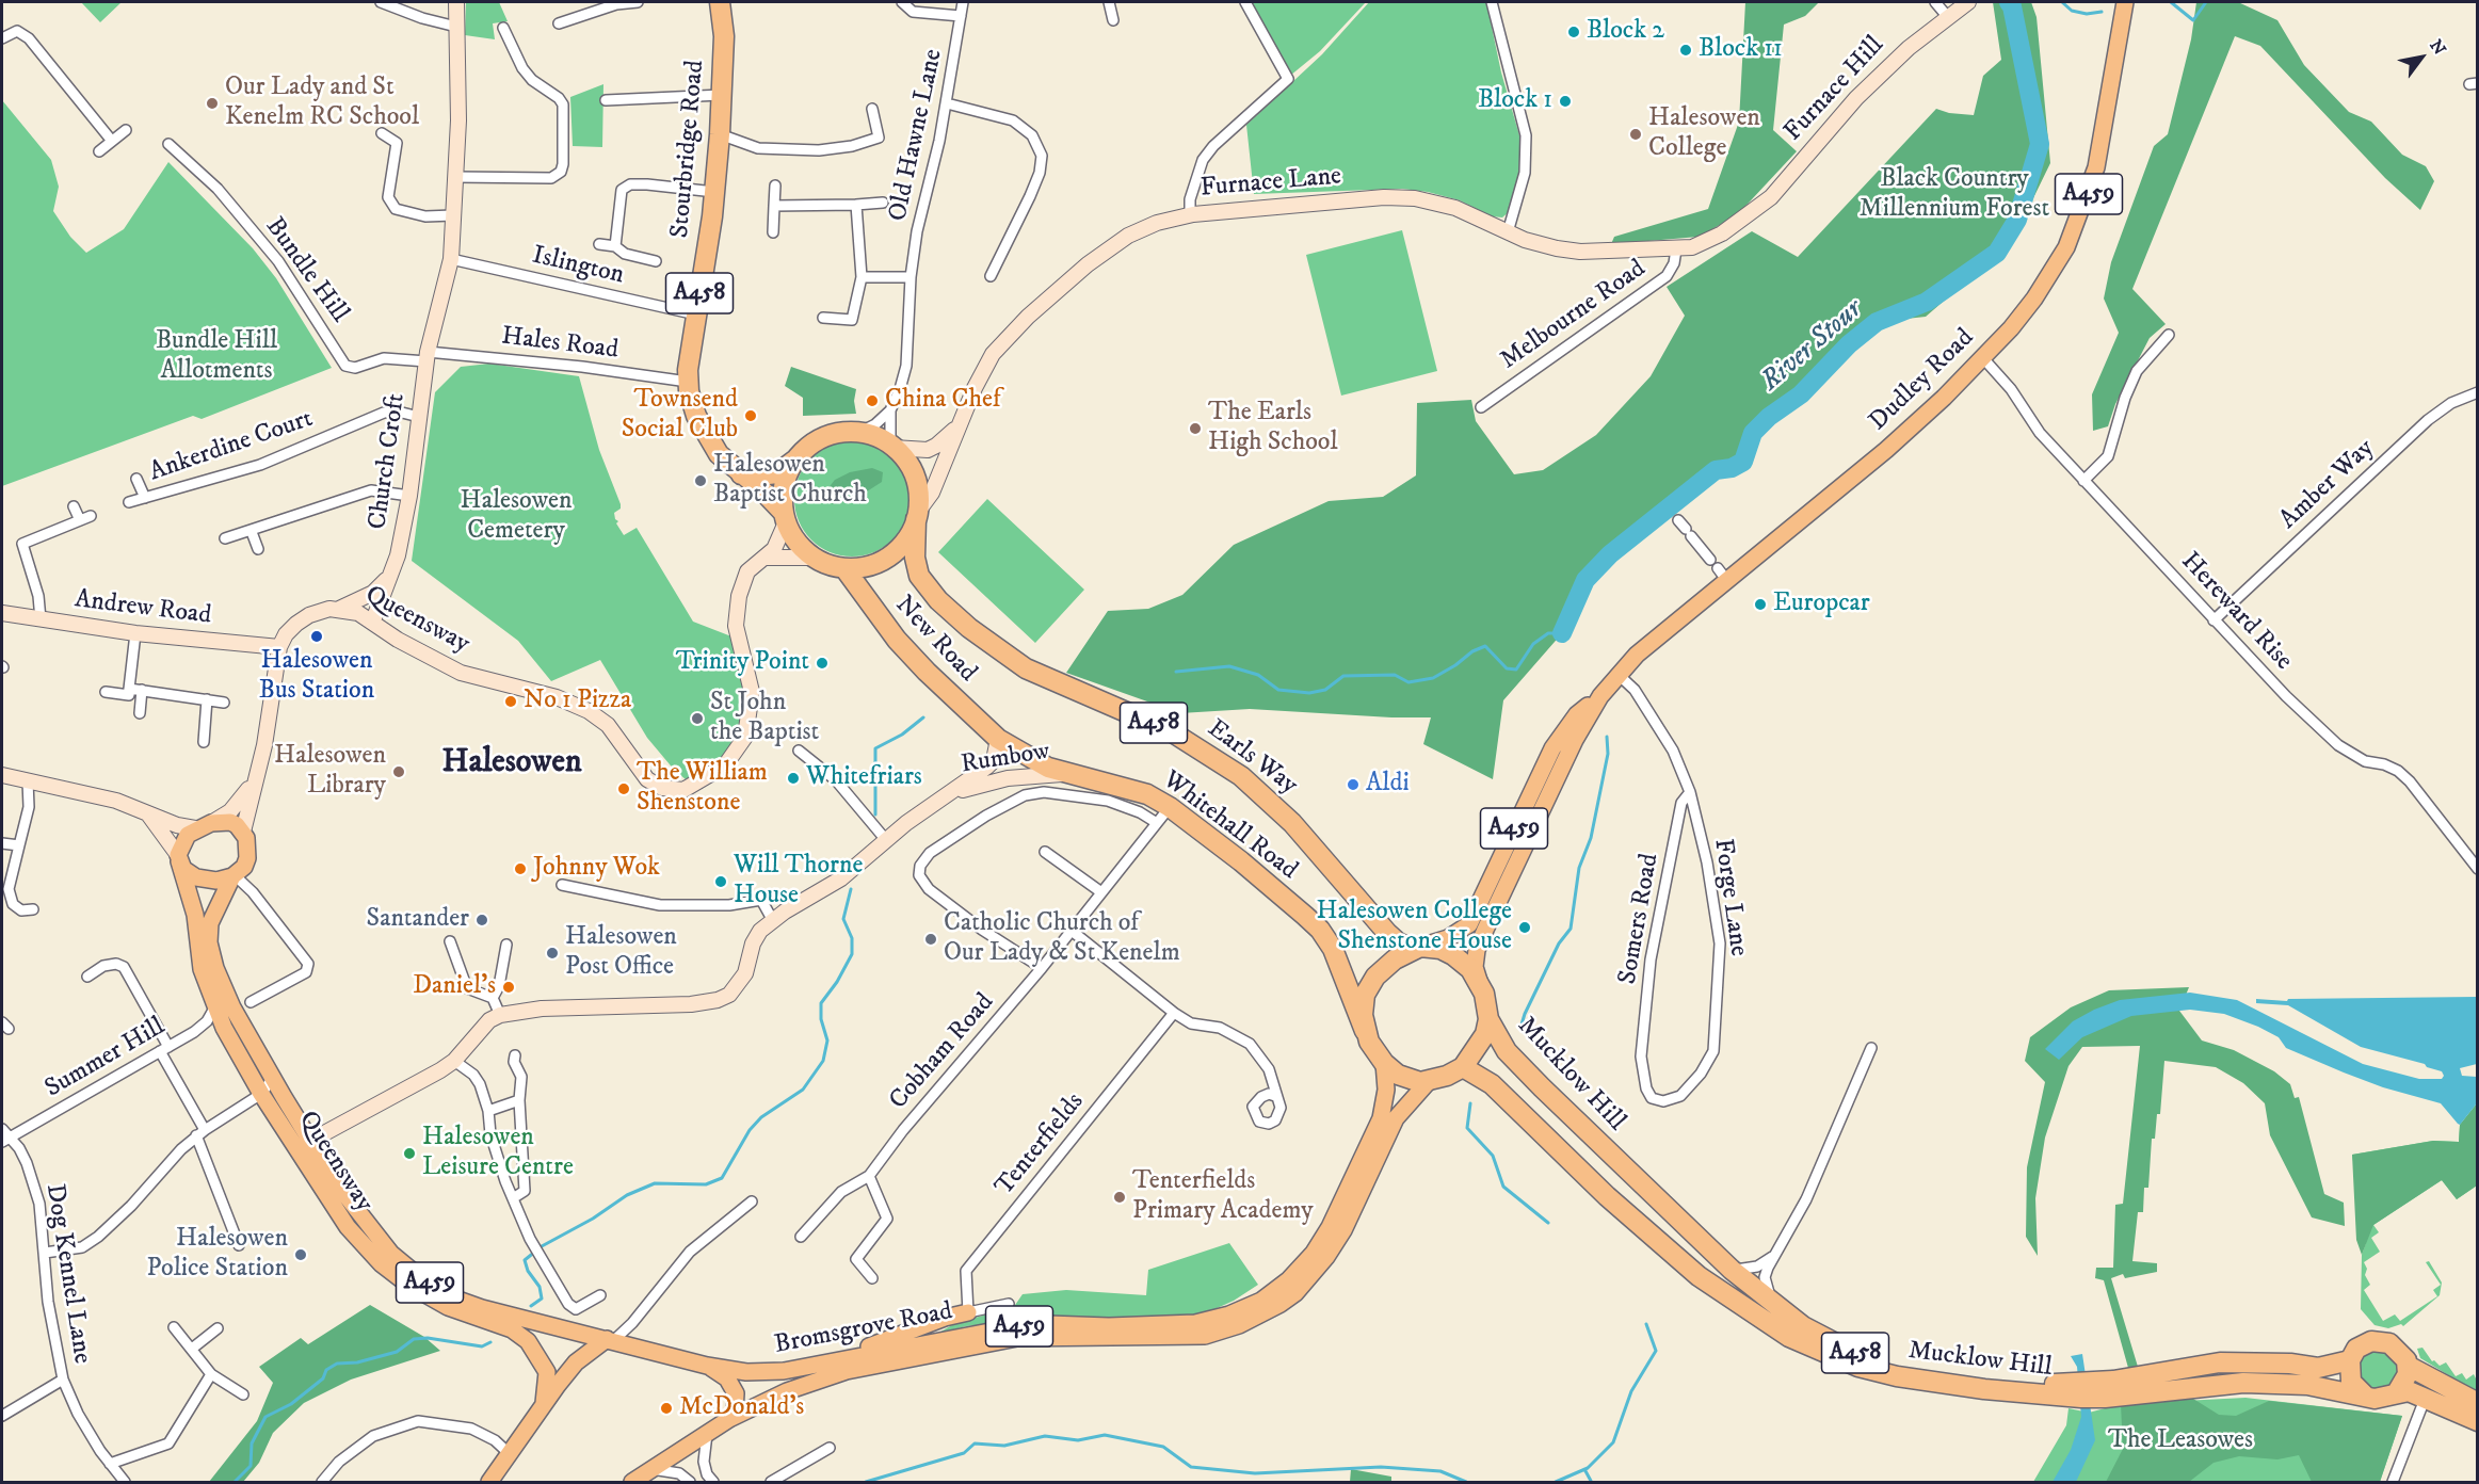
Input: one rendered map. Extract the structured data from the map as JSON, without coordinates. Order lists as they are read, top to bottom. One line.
{"streets":{"highway":["Stourbridge Road","A458","New Road","Earls Way","Whitehall Road","Mucklow Hill"],"main road":["A459","Dudley Road","Queensway","Bromsgrove Road"],"street":["Furnace Hill","Old Hawne Lane","Furnace Lane","Islington","Bundle Hill","Melbourne Road","Hales Road","Ankerdine Court","Church Croft","Amber Way","Andrew Road","Hereward Rise","Rumbow","Forge Lane","Somers Road","Cobham Road","Summer Hill","Tenterfields","Dog Kennel Lane"]},"crossings":[["Furnace Hill","Furnace Lane"],["Furnace Hill","Melbourne Road"],["Stourbridge Road","Islington"],["Stourbridge Road","A458"],["Stourbridge Road","Hales Road"],["Furnace Lane","A458"],["Furnace Lane","Melbourne Road"],["Furnace Lane","New Road"],["Furnace Lane","Earls Way"],["A459","A458"],["A459","Dudley Road"],["A459","Earls Way"],["A459","Whitehall Road"],["A459","Mucklow Hill"],["A459","Bromsgrove Road"],["Islington","Church Croft"],["Bundle Hill","Hales Road"],["Bundle Hill","Church Croft"],["A458","New Road"],["A458","Earls Way"],["A458","Whitehall Road"],["A458","Mucklow Hill"],["Hales Road","Church Croft"],["Dudley Road","Hereward Rise"],["Dudley Road","Forge Lane"],["Ankerdine Court","Church Croft"],["Church Croft","Queensway"],["Amber Way","Hereward Rise"],["Andrew Road","Queensway"],["Queensway","Summer Hill"],["Queensway","Bromsgrove Road"],["New Road","Earls Way"],["New Road","Rumbow"],["New Road","Whitehall Road"],["Earls Way","Whitehall Road"],["Earls Way","Mucklow Hill"],["Rumbow","Whitehall Road"],["Whitehall Road","Cobham Road"],["Whitehall Road","Mucklow Hill"],["Forge Lane","Somers Road"],["Summer Hill","Dog Kennel Lane"]],"districts":["Halesowen"],"water":["River Stour"],"parks":["Black Country Millennium Forest","Bundle Hill Allotments","Halesowen Cemetery","The Leasowes"],"places":["Block 2","Block 11","Block 1","Our Lady and St Kenelm RC School","Halesowen College","China Chef","Townsend Social Club","The Earls High School","Halesowen Baptist Church","Europcar","Halesowen Bus Station","Trinity Point","No 1 Pizza","St John the Baptist","Halesowen Library","Whitefriars","Aldi","The William Shenstone","Johnny Wok","Will Thorne House","Santander","Halesowen College Shenstone House","Catholic Church of Our Lady & St Kenelm","Halesowen Post Office","Daniel's","Halesowen Leisure Centre","Tenterfields Primary Academy","Halesowen Police Station","McDonald's"],"north":"top right"}
